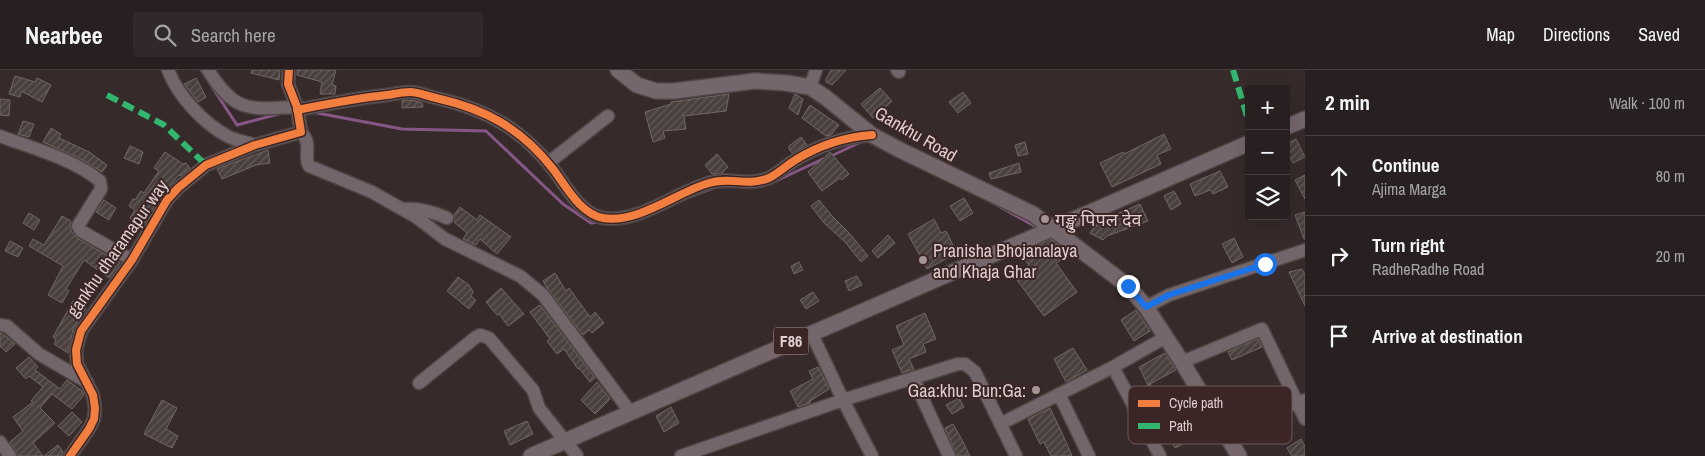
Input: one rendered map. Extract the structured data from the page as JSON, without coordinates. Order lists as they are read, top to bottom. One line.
{"streets":{"main road":["Gankhu Road","F86"],"street":["gankhu dharamapur way"]},"crossings":[["Gankhu Road","F86"]],"places":["गङ्खु पिपल देव","Pranisha Bhojanalaya and Khaja Ghar","Gaa:khu: Bun:Ga:"],"legend":["Cycle path","Path"],"page":{"header":"Nearbee","search":"Search here","nav":["Map","Directions","Saved"],"heading":["2 min","Walk · 100 m"],"map_buttons":["+","−"],"list":[["Continue","Ajima Marga","80 m"],["Turn right","RadheRadhe Road","20 m"],"Arrive at destination"]}}
